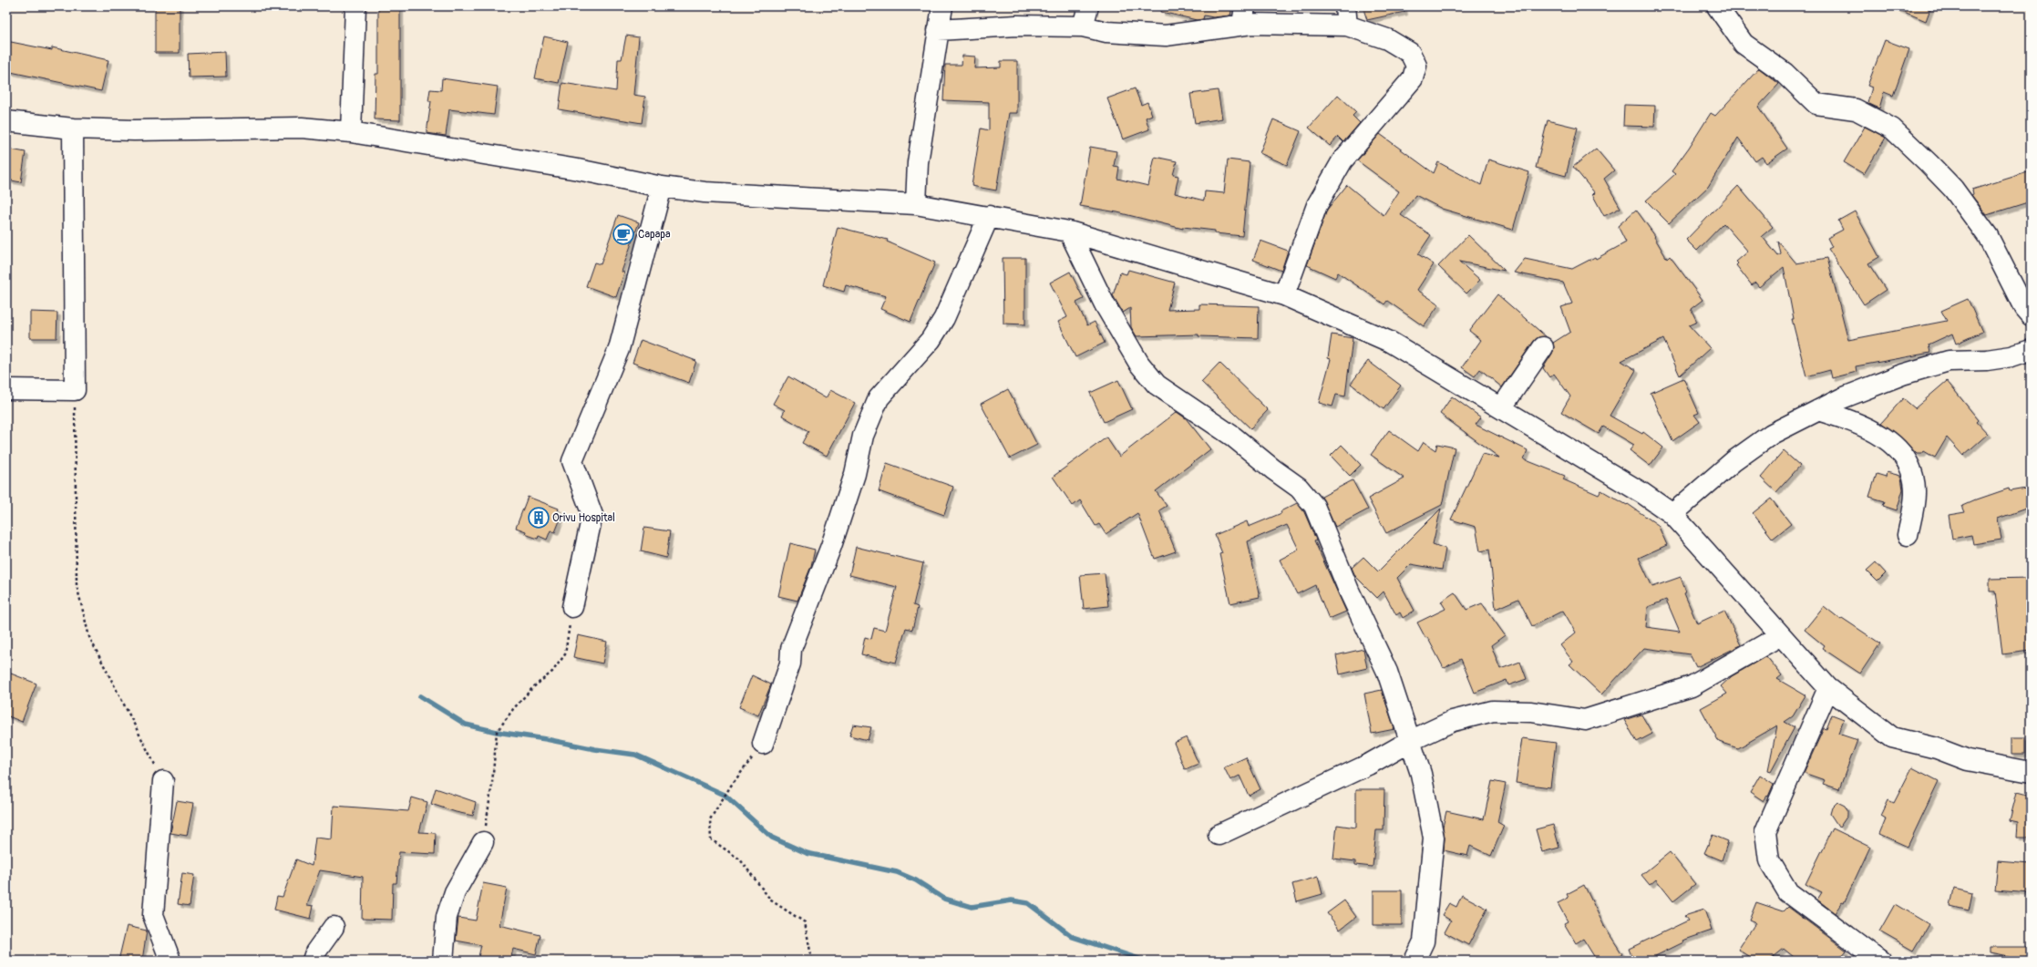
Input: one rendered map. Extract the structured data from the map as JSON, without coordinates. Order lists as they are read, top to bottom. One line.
{"places":{"cafe":["Capapa"],"building":["Orivu Hospital"]}}
